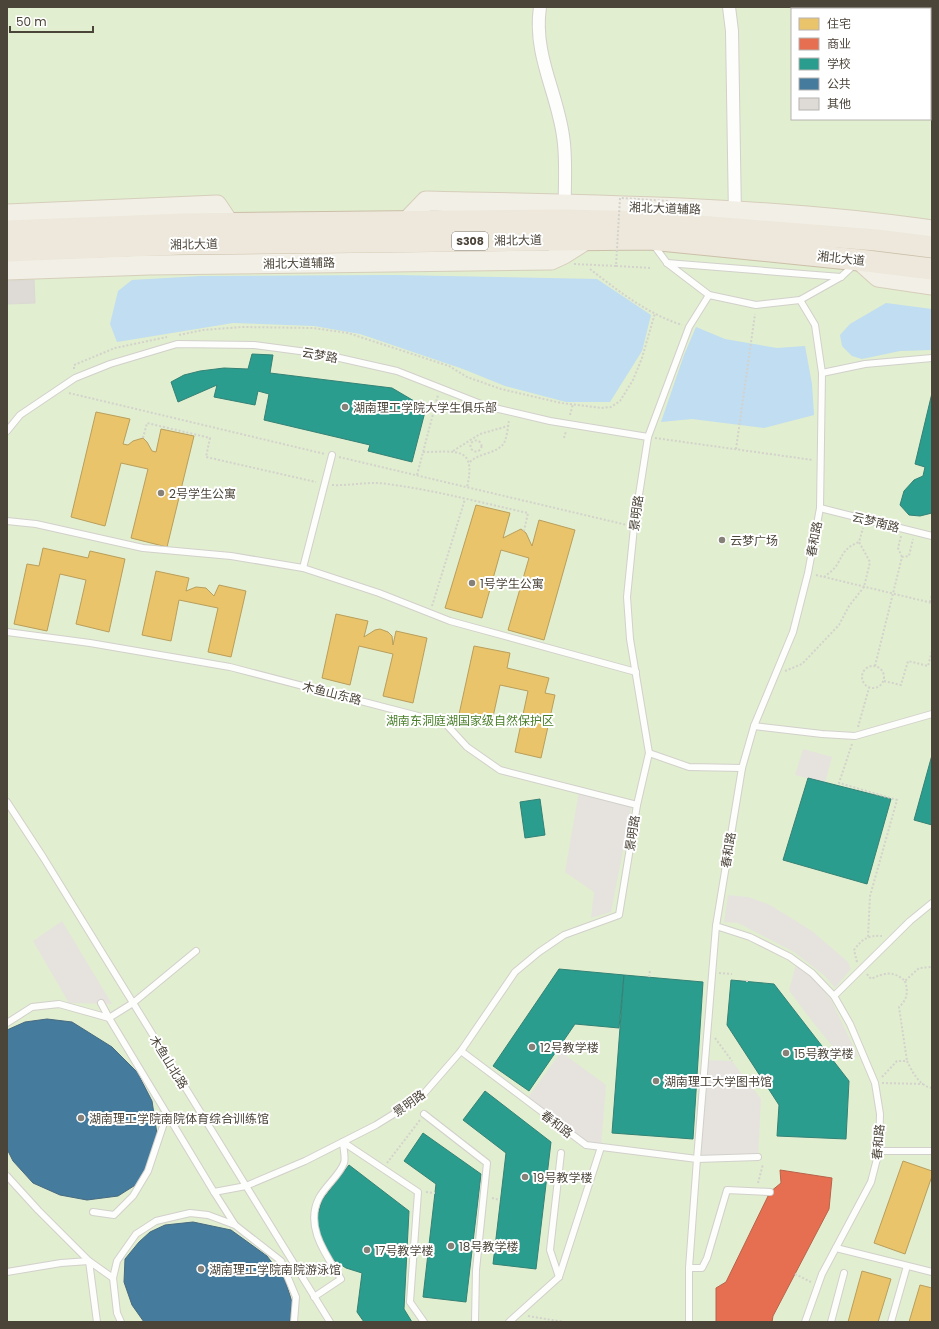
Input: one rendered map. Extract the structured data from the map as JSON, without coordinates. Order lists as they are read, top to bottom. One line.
{"streets":{"highway":["湘北大道","S308"],"main road":["湘北大道辅路"],"lane":["云梦路","景明路","云梦南路","春和路","木鱼山东路","木鱼山北路"]},"crossings":[["湘北大道辅路","湘北大道"],["云梦路","景明路"],["景明路","春和路"],["景明路","木鱼山东路"],["景明路","木鱼山北路"],["云梦南路","春和路"]],"parks":["湖南东洞庭湖国家级自然保护区"],"places":["湖南理工学院大学生俱乐部","2号学生公寓","云梦广场","1号学生公寓","12号教学楼","15号教学楼","湖南理工大学图书馆","湖南理工学院南院体育综合训练馆","19号教学楼","18号教学楼","17号教学楼","湖南理工学院南院游泳馆"],"legend":["住宅","商业","学校","公共","其他"],"scale_bar":"50 m"}
